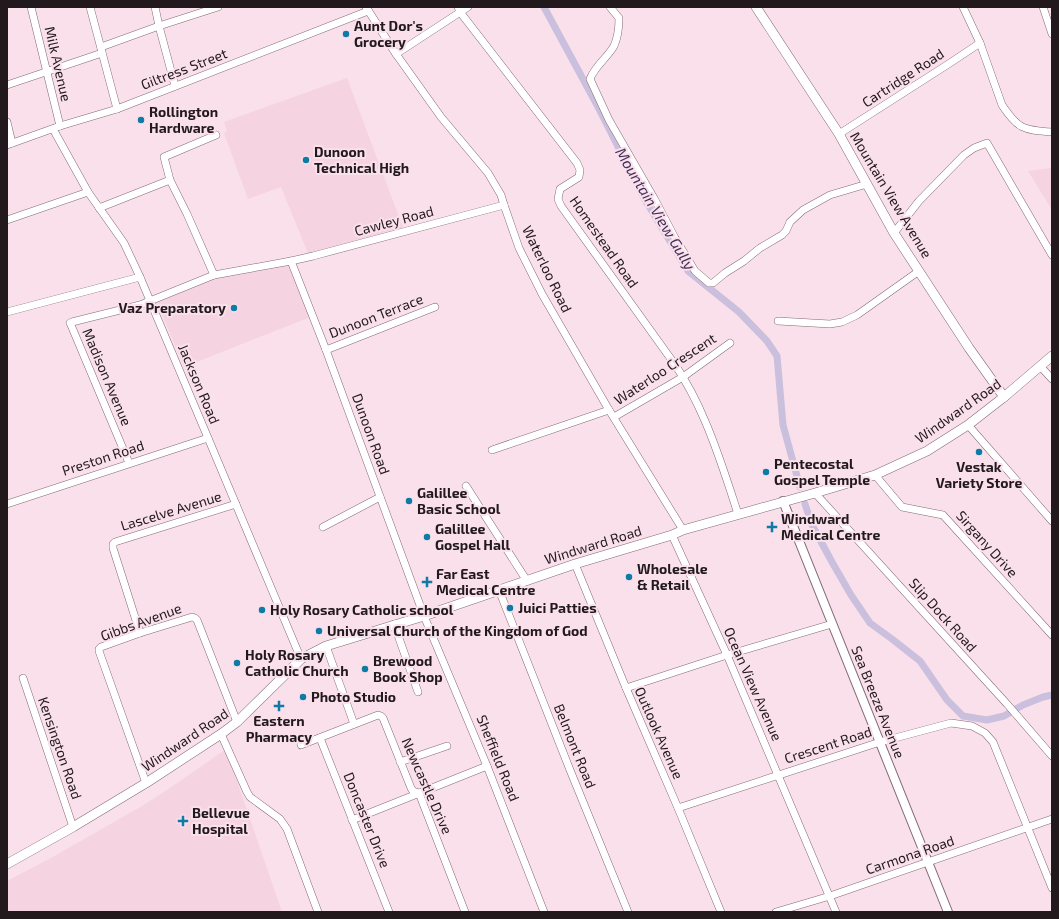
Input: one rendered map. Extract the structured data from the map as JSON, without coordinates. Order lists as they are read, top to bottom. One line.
{"streets":{"main road":["Mountain View Avenue","Windward Road"],"street":["Milk Avenue","Giltress Street","Cartridge Road","Cawley Road","Homestead Road","Waterloo Road","Dunoon Terrace","Waterloo Crescent","Madison Avenue","Jackson Road","Dunoon Road","Preston Road","Lascelve Avenue","Sirgany Drive","Slip Dock Road","Gibbs Avenue","Ocean View Avenue","Sea Breeze Avenue","Outlook Avenue","Crescent Road","Belmont Road","Kensington Road","Sheffield Road","Newcastle Drive","Doncaster Drive","Carmona Road"]},"crossings":[["Milk Avenue","Giltress Street"],["Giltress Street","Waterloo Road"],["Giltress Street","Jackson Road"],["Cartridge Road","Mountain View Avenue"],["Mountain View Avenue","Windward Road"],["Cawley Road","Waterloo Road"],["Cawley Road","Madison Avenue"],["Cawley Road","Jackson Road"],["Cawley Road","Dunoon Road"],["Homestead Road","Waterloo Crescent"],["Homestead Road","Windward Road"],["Waterloo Road","Waterloo Crescent"],["Waterloo Road","Windward Road"],["Dunoon Terrace","Dunoon Road"],["Madison Avenue","Preston Road"],["Jackson Road","Windward Road"],["Jackson Road","Preston Road"],["Jackson Road","Lascelve Avenue"],["Windward Road","Dunoon Road"],["Windward Road","Sirgany Drive"],["Windward Road","Slip Dock Road"],["Windward Road","Gibbs Avenue"],["Windward Road","Ocean View Avenue"],["Windward Road","Sea Breeze Avenue"],["Windward Road","Outlook Avenue"],["Windward Road","Belmont Road"],["Windward Road","Kensington Road"],["Windward Road","Sheffield Road"],["Dunoon Road","Sheffield Road"],["Lascelve Avenue","Gibbs Avenue"],["Ocean View Avenue","Crescent Road"],["Ocean View Avenue","Carmona Road"],["Sea Breeze Avenue","Crescent Road"],["Sea Breeze Avenue","Carmona Road"],["Outlook Avenue","Crescent Road"],["Crescent Road","Carmona Road"]],"water":["Mountain View Gully"],"places":{"other":["Aunt Dor's Grocery","Rollington Hardware","Dunoon Technical High","Vaz Preparatory","Vestak Variety Store","Pentecostal Gospel Temple","Galillee Basic School","Galillee Gospel Hall","Wholesale & Retail","Juici Patties","Holy Rosary Catholic school","Universal Church of the Kingdom of God","Holy Rosary Catholic Church","Brewood Book Shop","Photo Studio"],"health":["Windward Medical Centre","Far East Medical Centre","Eastern Pharmacy","Bellevue Hospital"]}}
